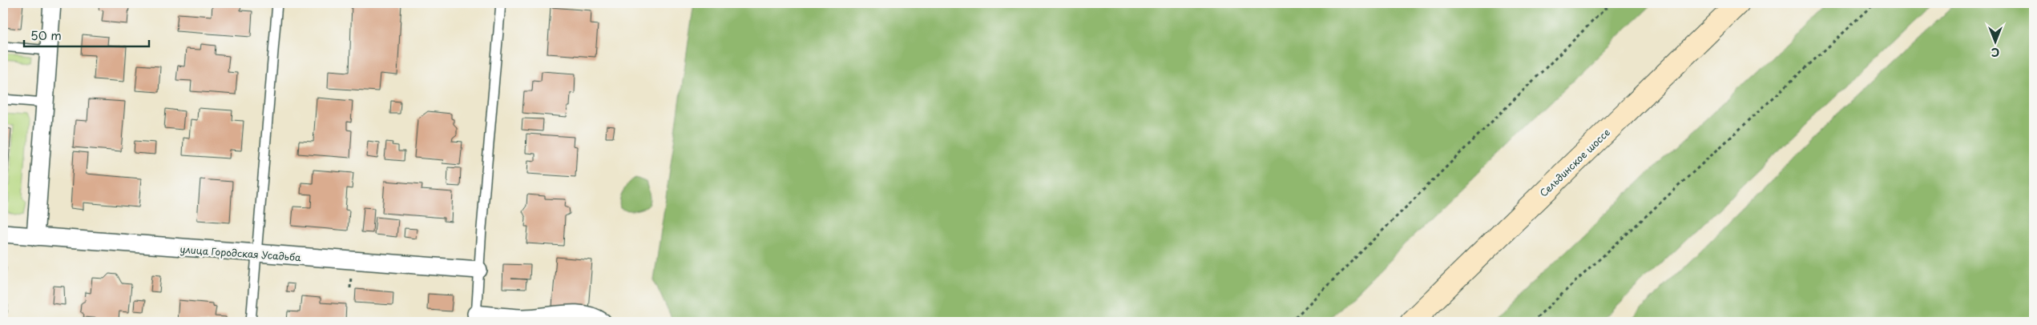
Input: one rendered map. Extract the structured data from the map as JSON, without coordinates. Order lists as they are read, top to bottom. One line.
{"streets":{"main road":["Сельдинское шоссе"],"street":["улица Городская Усадьба"]},"scale_bar":"50 m","north":"bottom"}
